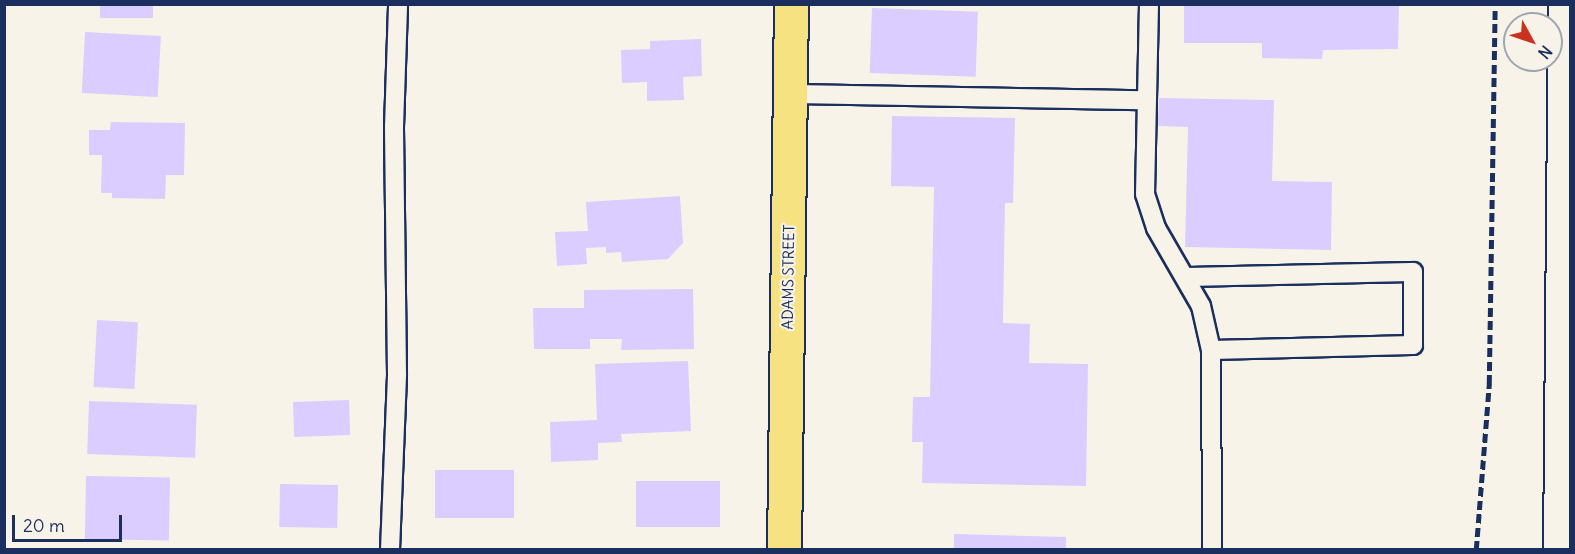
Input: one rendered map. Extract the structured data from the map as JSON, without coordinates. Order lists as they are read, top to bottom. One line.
{"streets":{"main road":["ADAMS STREET"]},"scale_bar":"20 m","north":"bottom right"}
